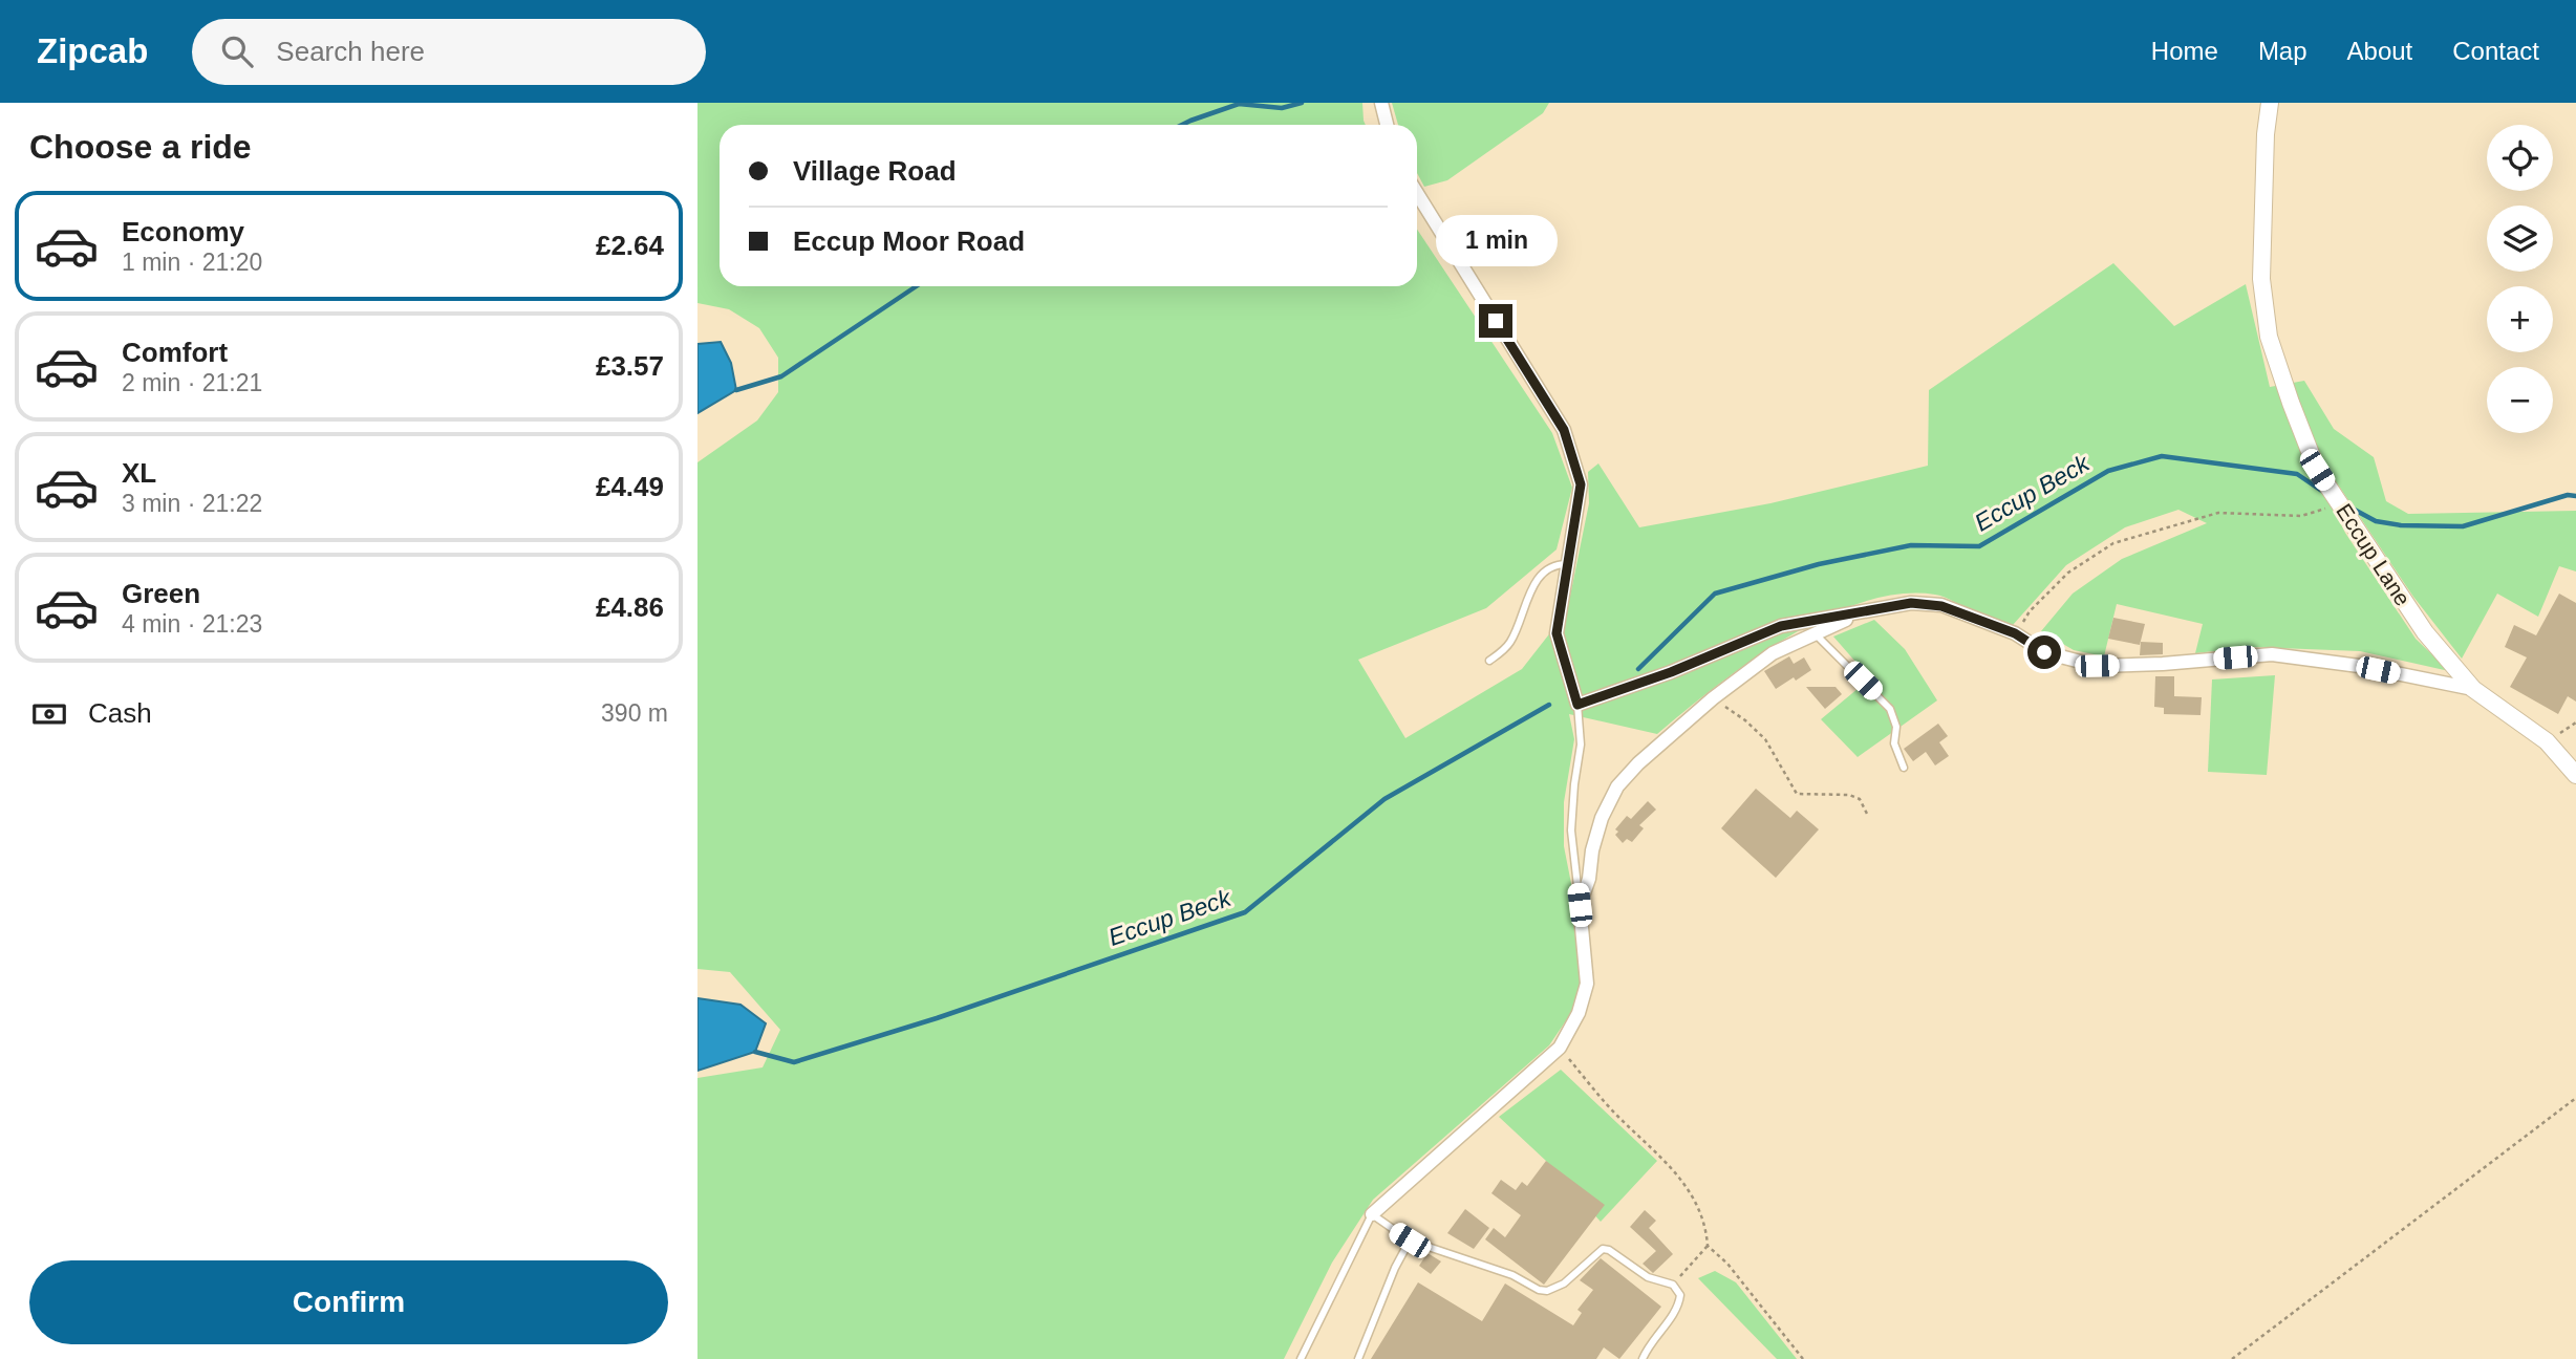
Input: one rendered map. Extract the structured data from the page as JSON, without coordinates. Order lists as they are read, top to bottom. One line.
{"streets":{"street":["Eccup Lane"]},"water":["Eccup Beck"],"page":{"header":"Zipcab","search":"Search here","nav":["Home","Map","About","Contact"],"heading":"Choose a ride","map_buttons":["+","−"],"banner":["Village Road","Eccup Moor Road"],"list":[{"name":"Economy","note":"1 min · 21:20","value":"£2.64"},{"name":"Comfort","note":"2 min · 21:21","value":"£3.57"},{"name":"XL","note":"3 min · 21:22","value":"£4.49"},{"name":"Green","note":"4 min · 21:23","value":"£4.86"}],"bubble":"1 min","pay":["Cash","390 m"],"buttons":"Confirm"}}
